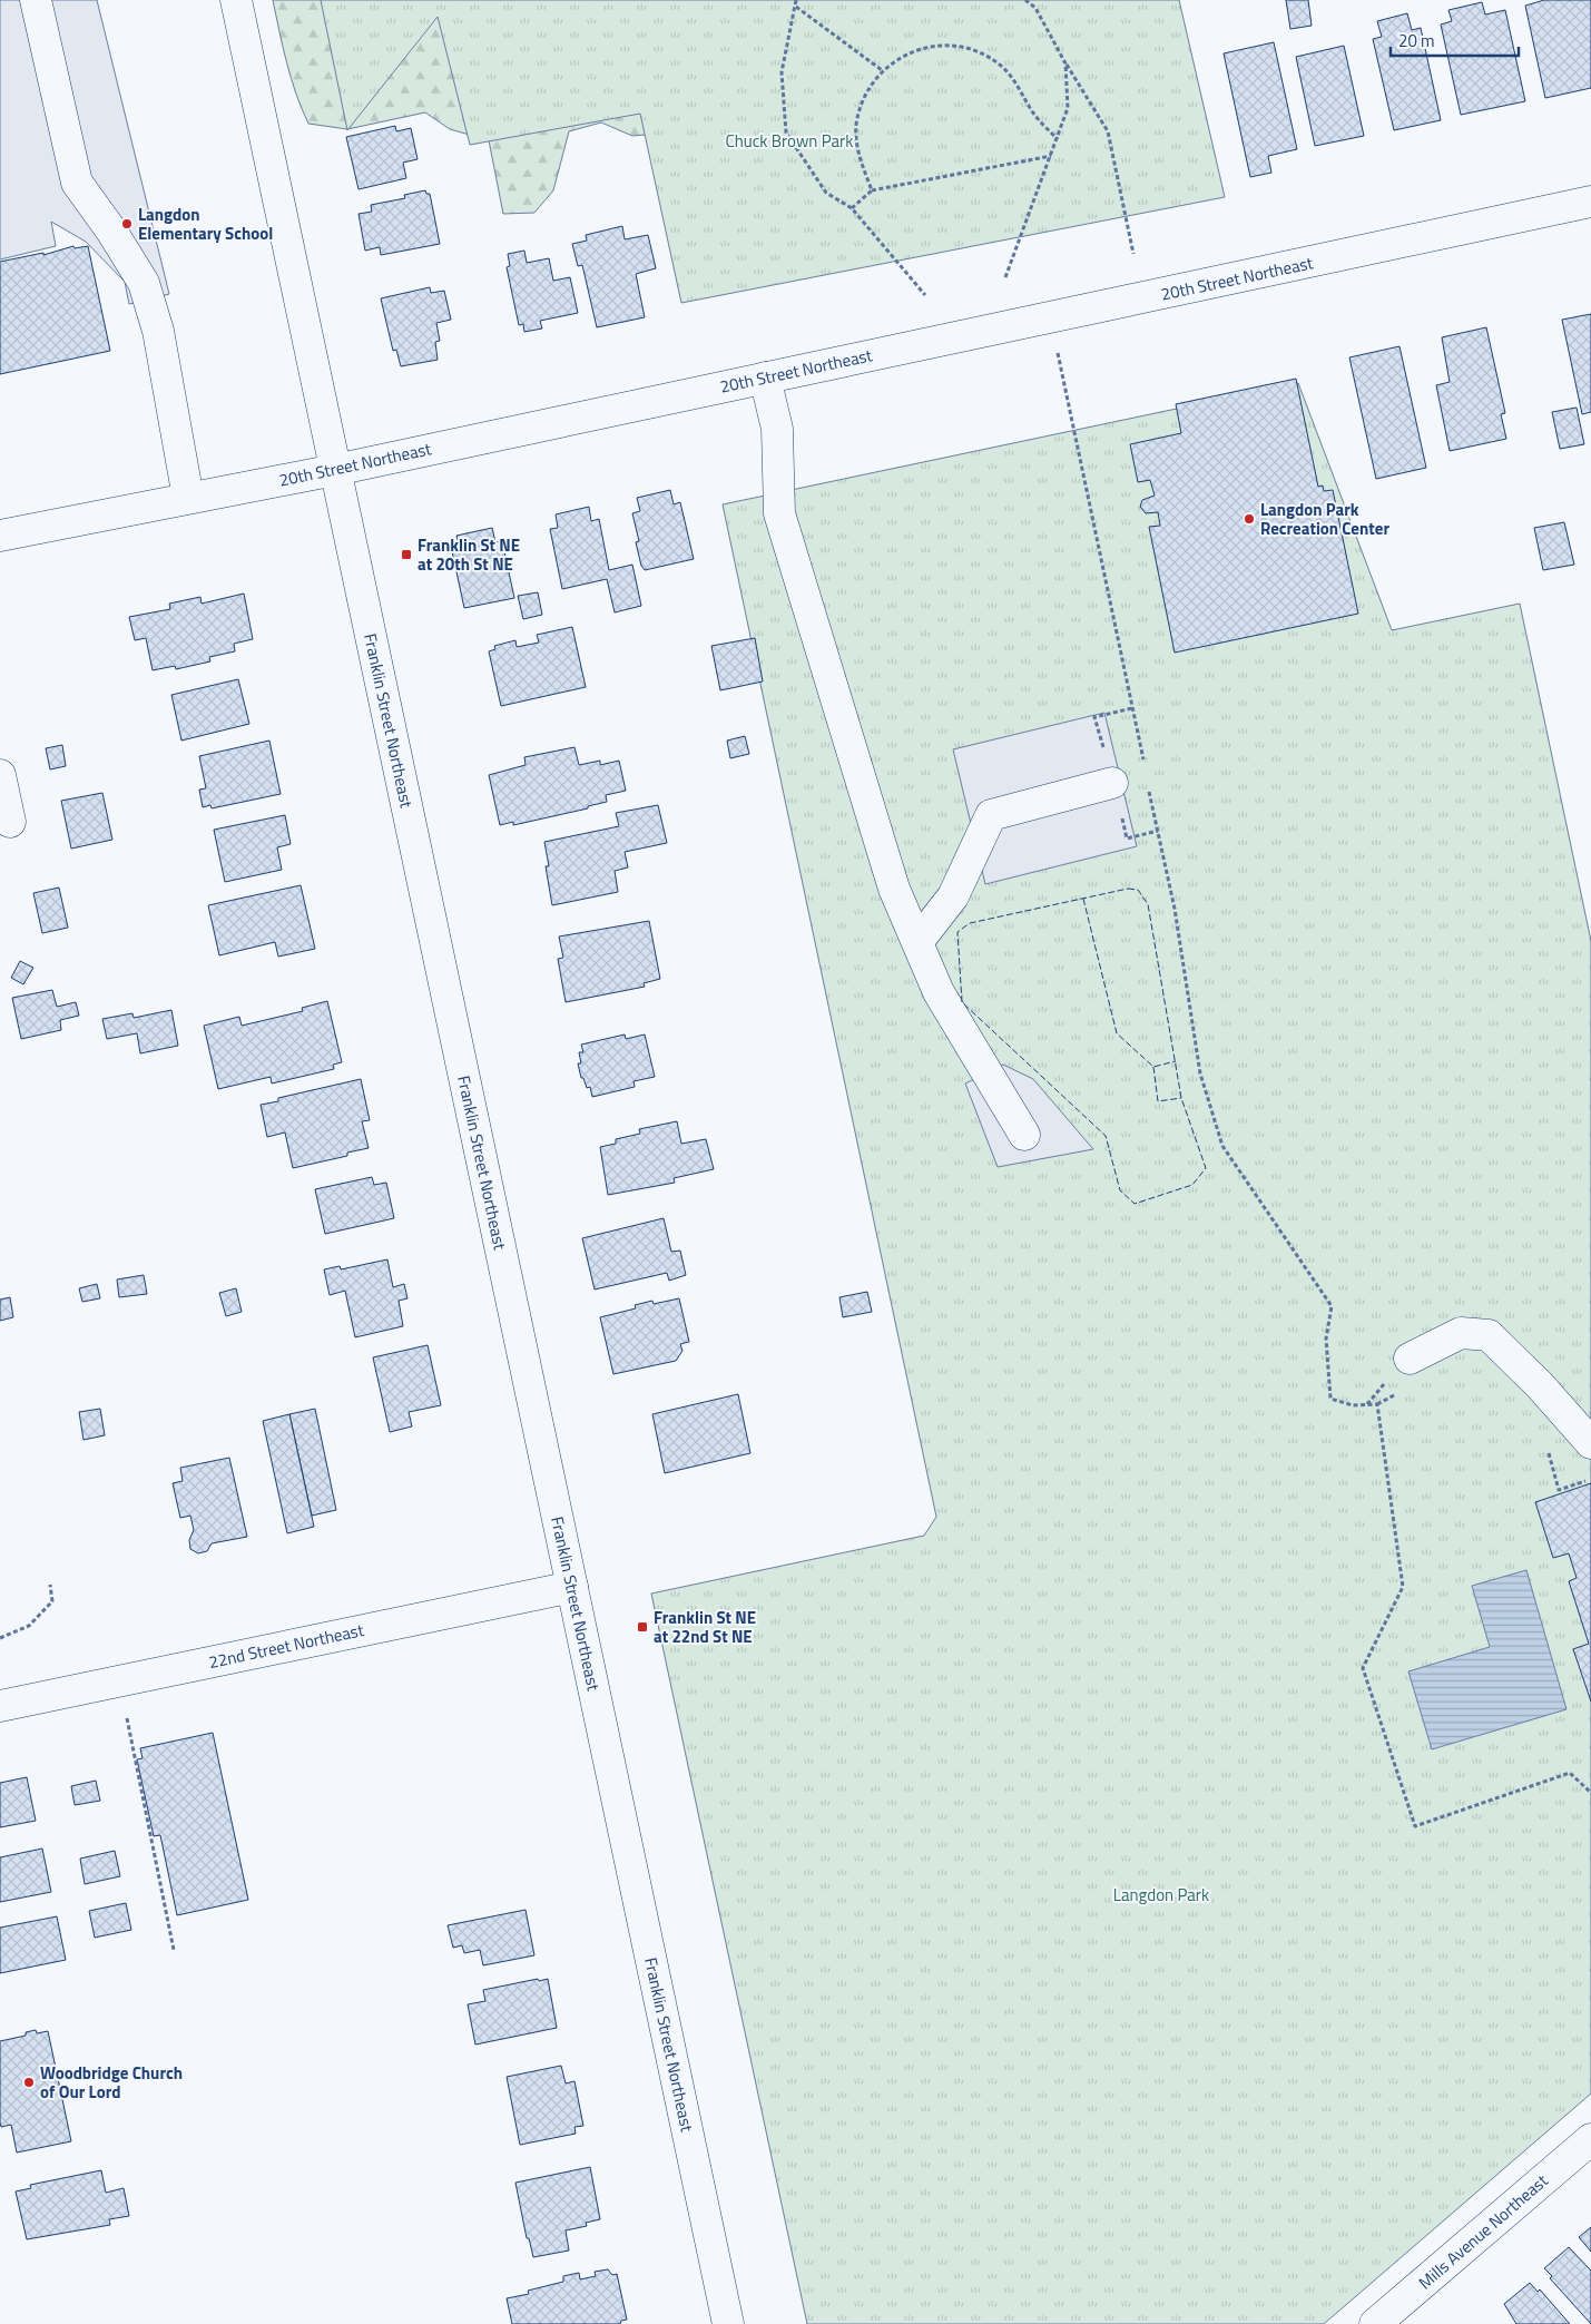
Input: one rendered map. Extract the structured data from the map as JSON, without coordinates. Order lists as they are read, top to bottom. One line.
{"streets":{"street":["20th Street Northeast","Franklin Street Northeast","22nd Street Northeast","Mills Avenue Northeast"]},"crossings":[["20th Street Northeast","Franklin Street Northeast"],["Franklin Street Northeast","22nd Street Northeast"]],"parks":["Chuck Brown Park","Langdon Park"],"places":{"other":["Langdon Elementary School","Langdon Park Recreation Center","Woodbridge Church of Our Lord"],"transit":["Franklin St NE at 20th St NE","Franklin St NE at 22nd St NE"]},"scale_bar":"20 m"}
